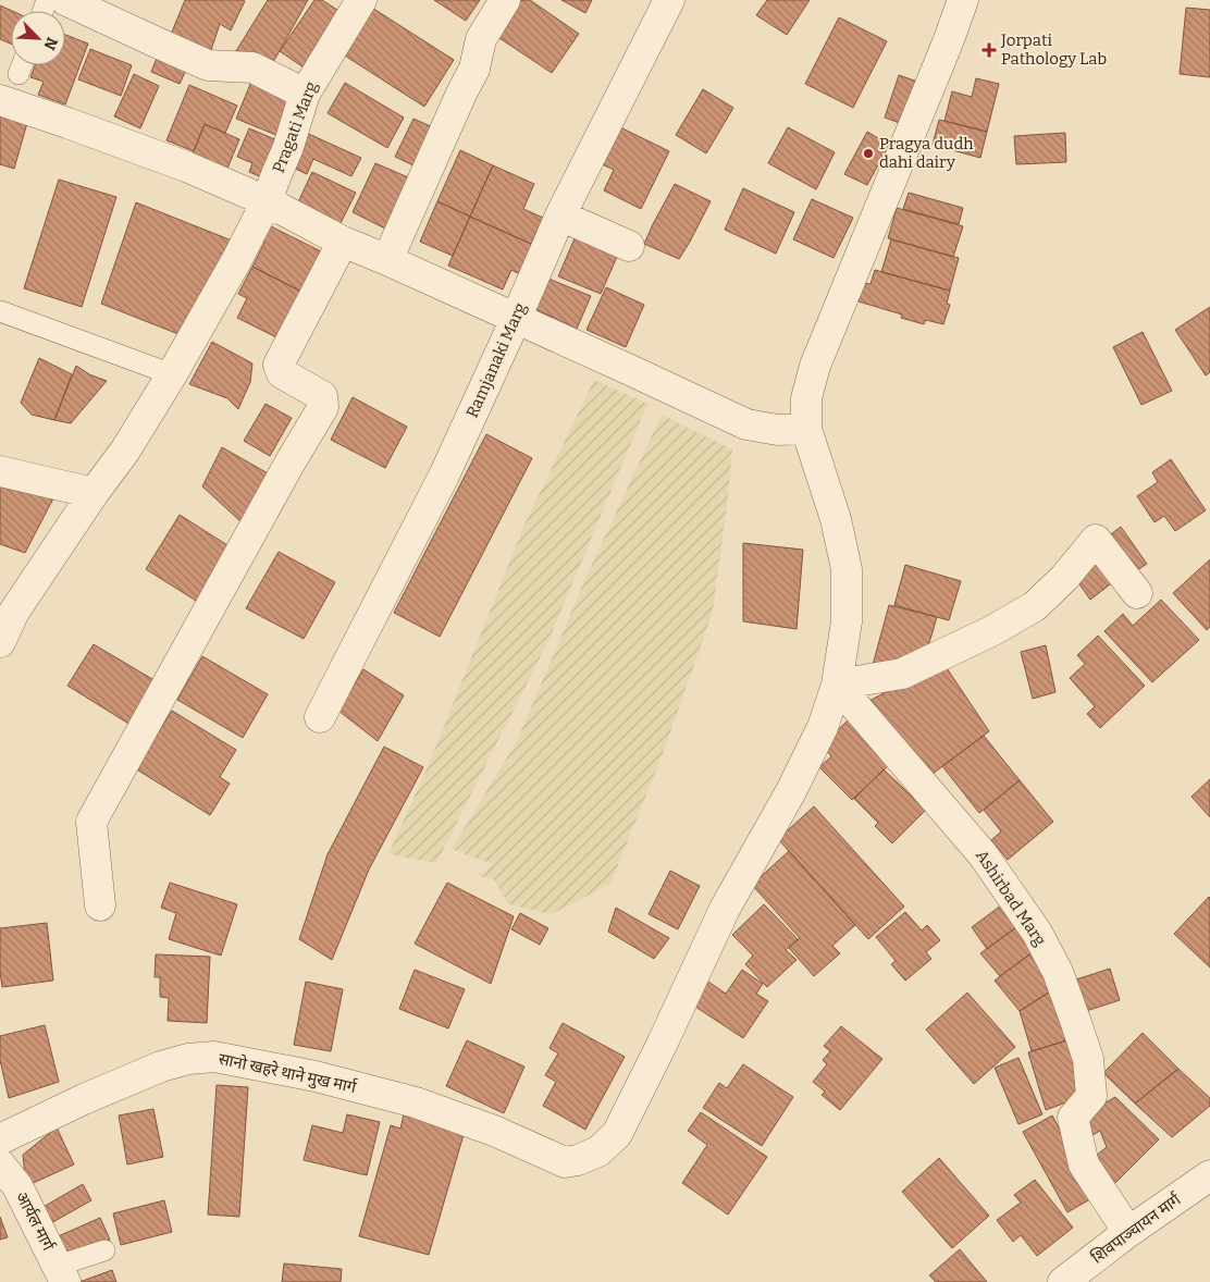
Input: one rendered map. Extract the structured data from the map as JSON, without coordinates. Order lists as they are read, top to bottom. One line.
{"streets":{"street":["Pragati Marg","Ramjanaki Marg","Ashirbad Marg","सानो खहरे थाने मुख मार्ग","आर्यल मार्ग","शिवपाञ्चायन मार्ग"]},"crossings":[["Ashirbad Marg","सानो खहरे थाने मुख मार्ग"],["Ashirbad Marg","शिवपाञ्चायन मार्ग"]],"places":{"health":["Jorpati Pathology Lab"],"other":["Pragya dudh dahi dairy"]},"north":"bottom right"}
